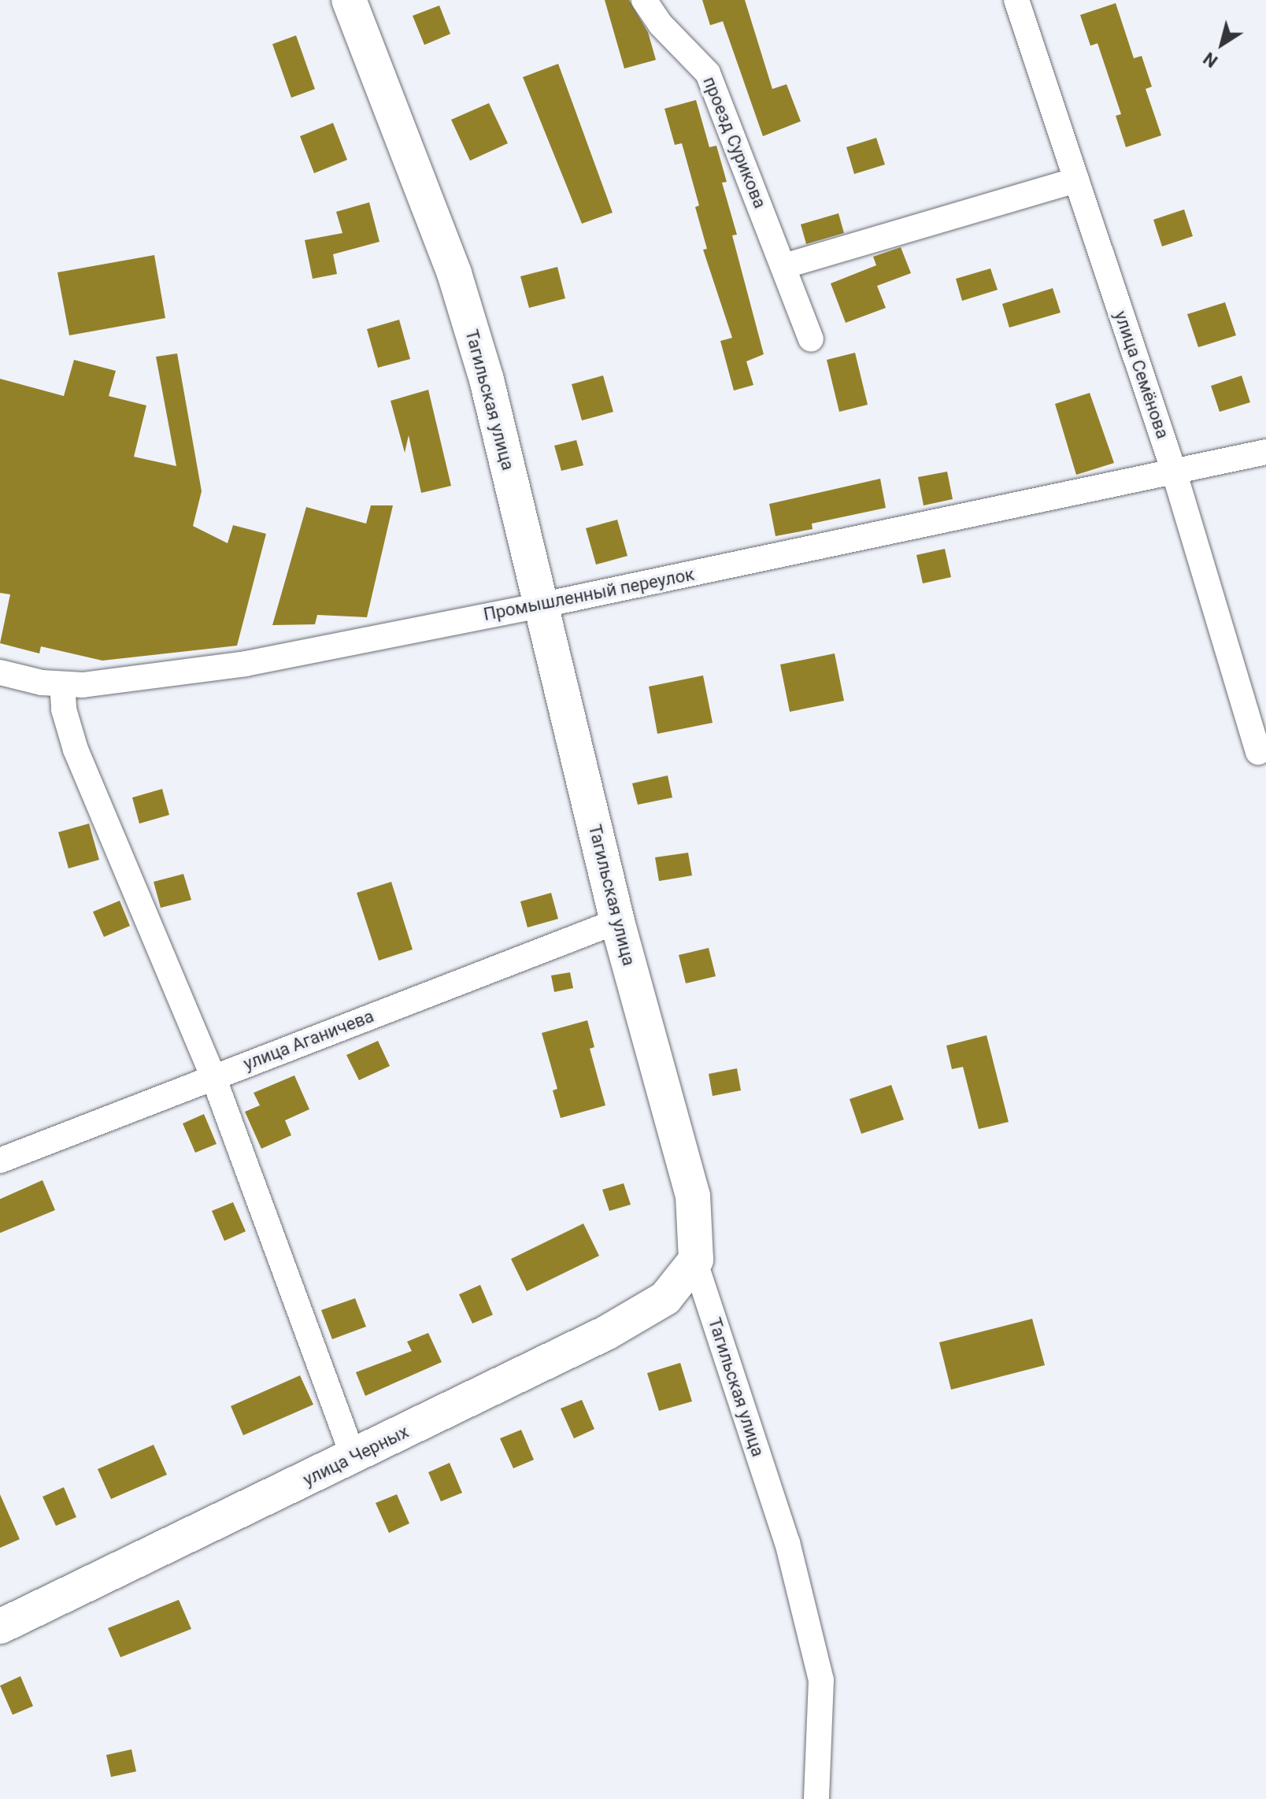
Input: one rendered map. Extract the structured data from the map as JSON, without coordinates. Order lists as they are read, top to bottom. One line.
{"streets":{"main road":["Тагильская улица","улица Черных"],"street":["проезд Сурикова","улица Семёнова","Промышленный переулок","улица Аганичева"]},"crossings":[["улица Семёнова","Промышленный переулок"],["Тагильская улица","Промышленный переулок"],["Тагильская улица","улица Аганичева"],["Тагильская улица","улица Черных"]],"north":"bottom left"}
